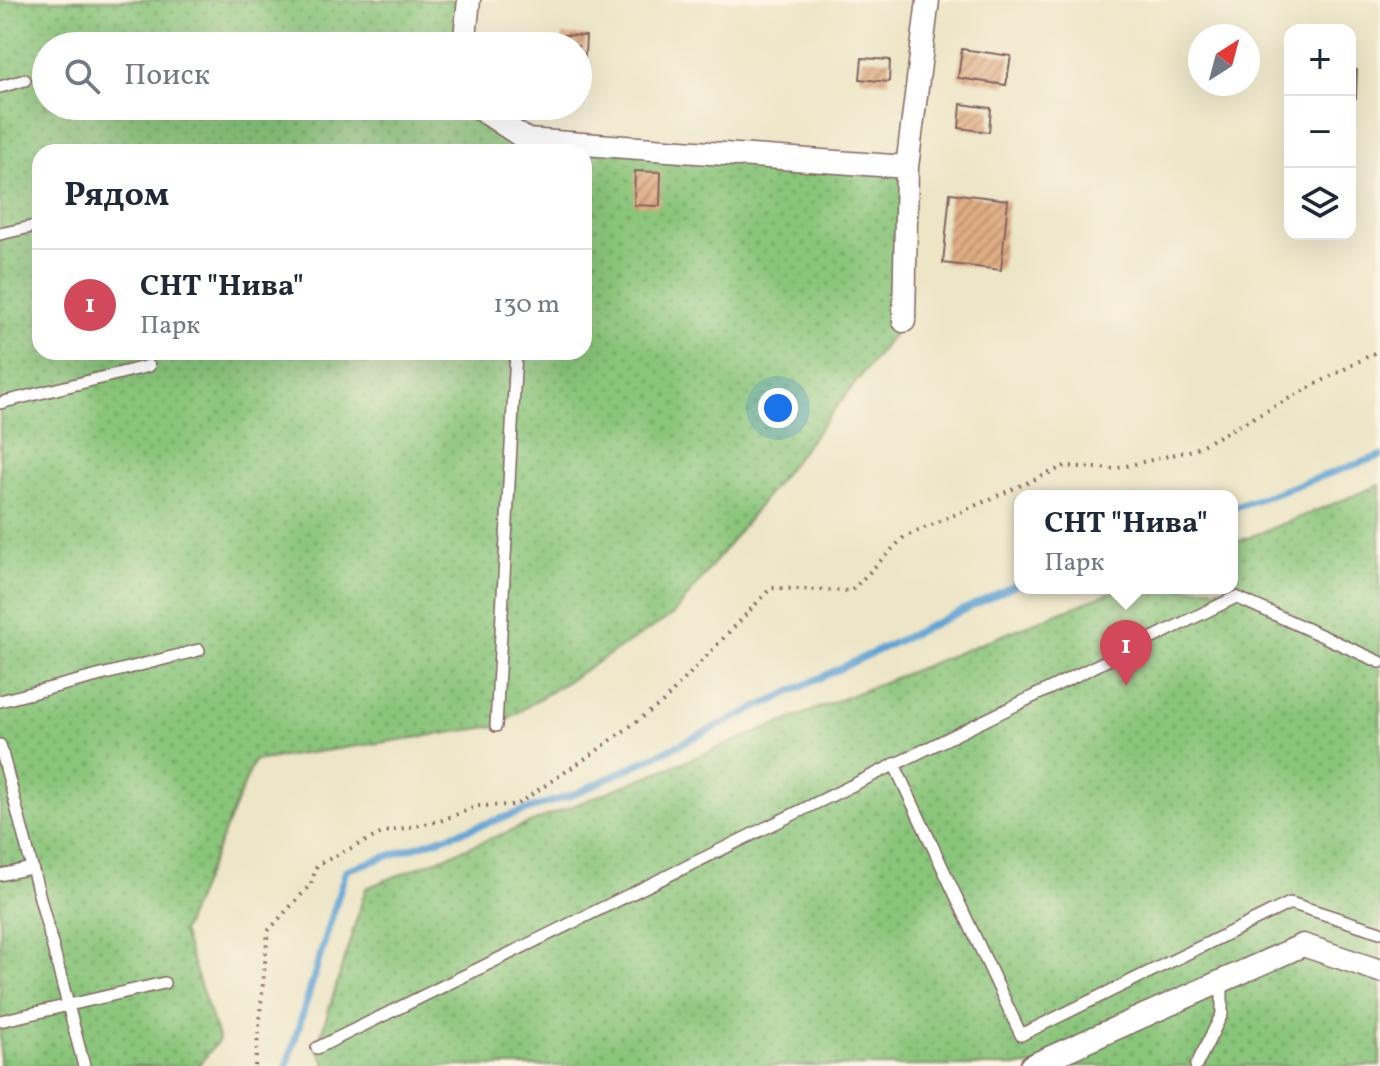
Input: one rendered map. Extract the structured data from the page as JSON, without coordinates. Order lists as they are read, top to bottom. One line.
{"north":"top right","page":{"map_buttons":["+","−"],"search":"Поиск","heading":"Рядом","list":[{"mark":"1","name":"СНТ \"Нива\"","note":"Парк","value":"130 m"}],"popup":["СНТ \"Нива\"","Парк"],"pins":"1"}}
